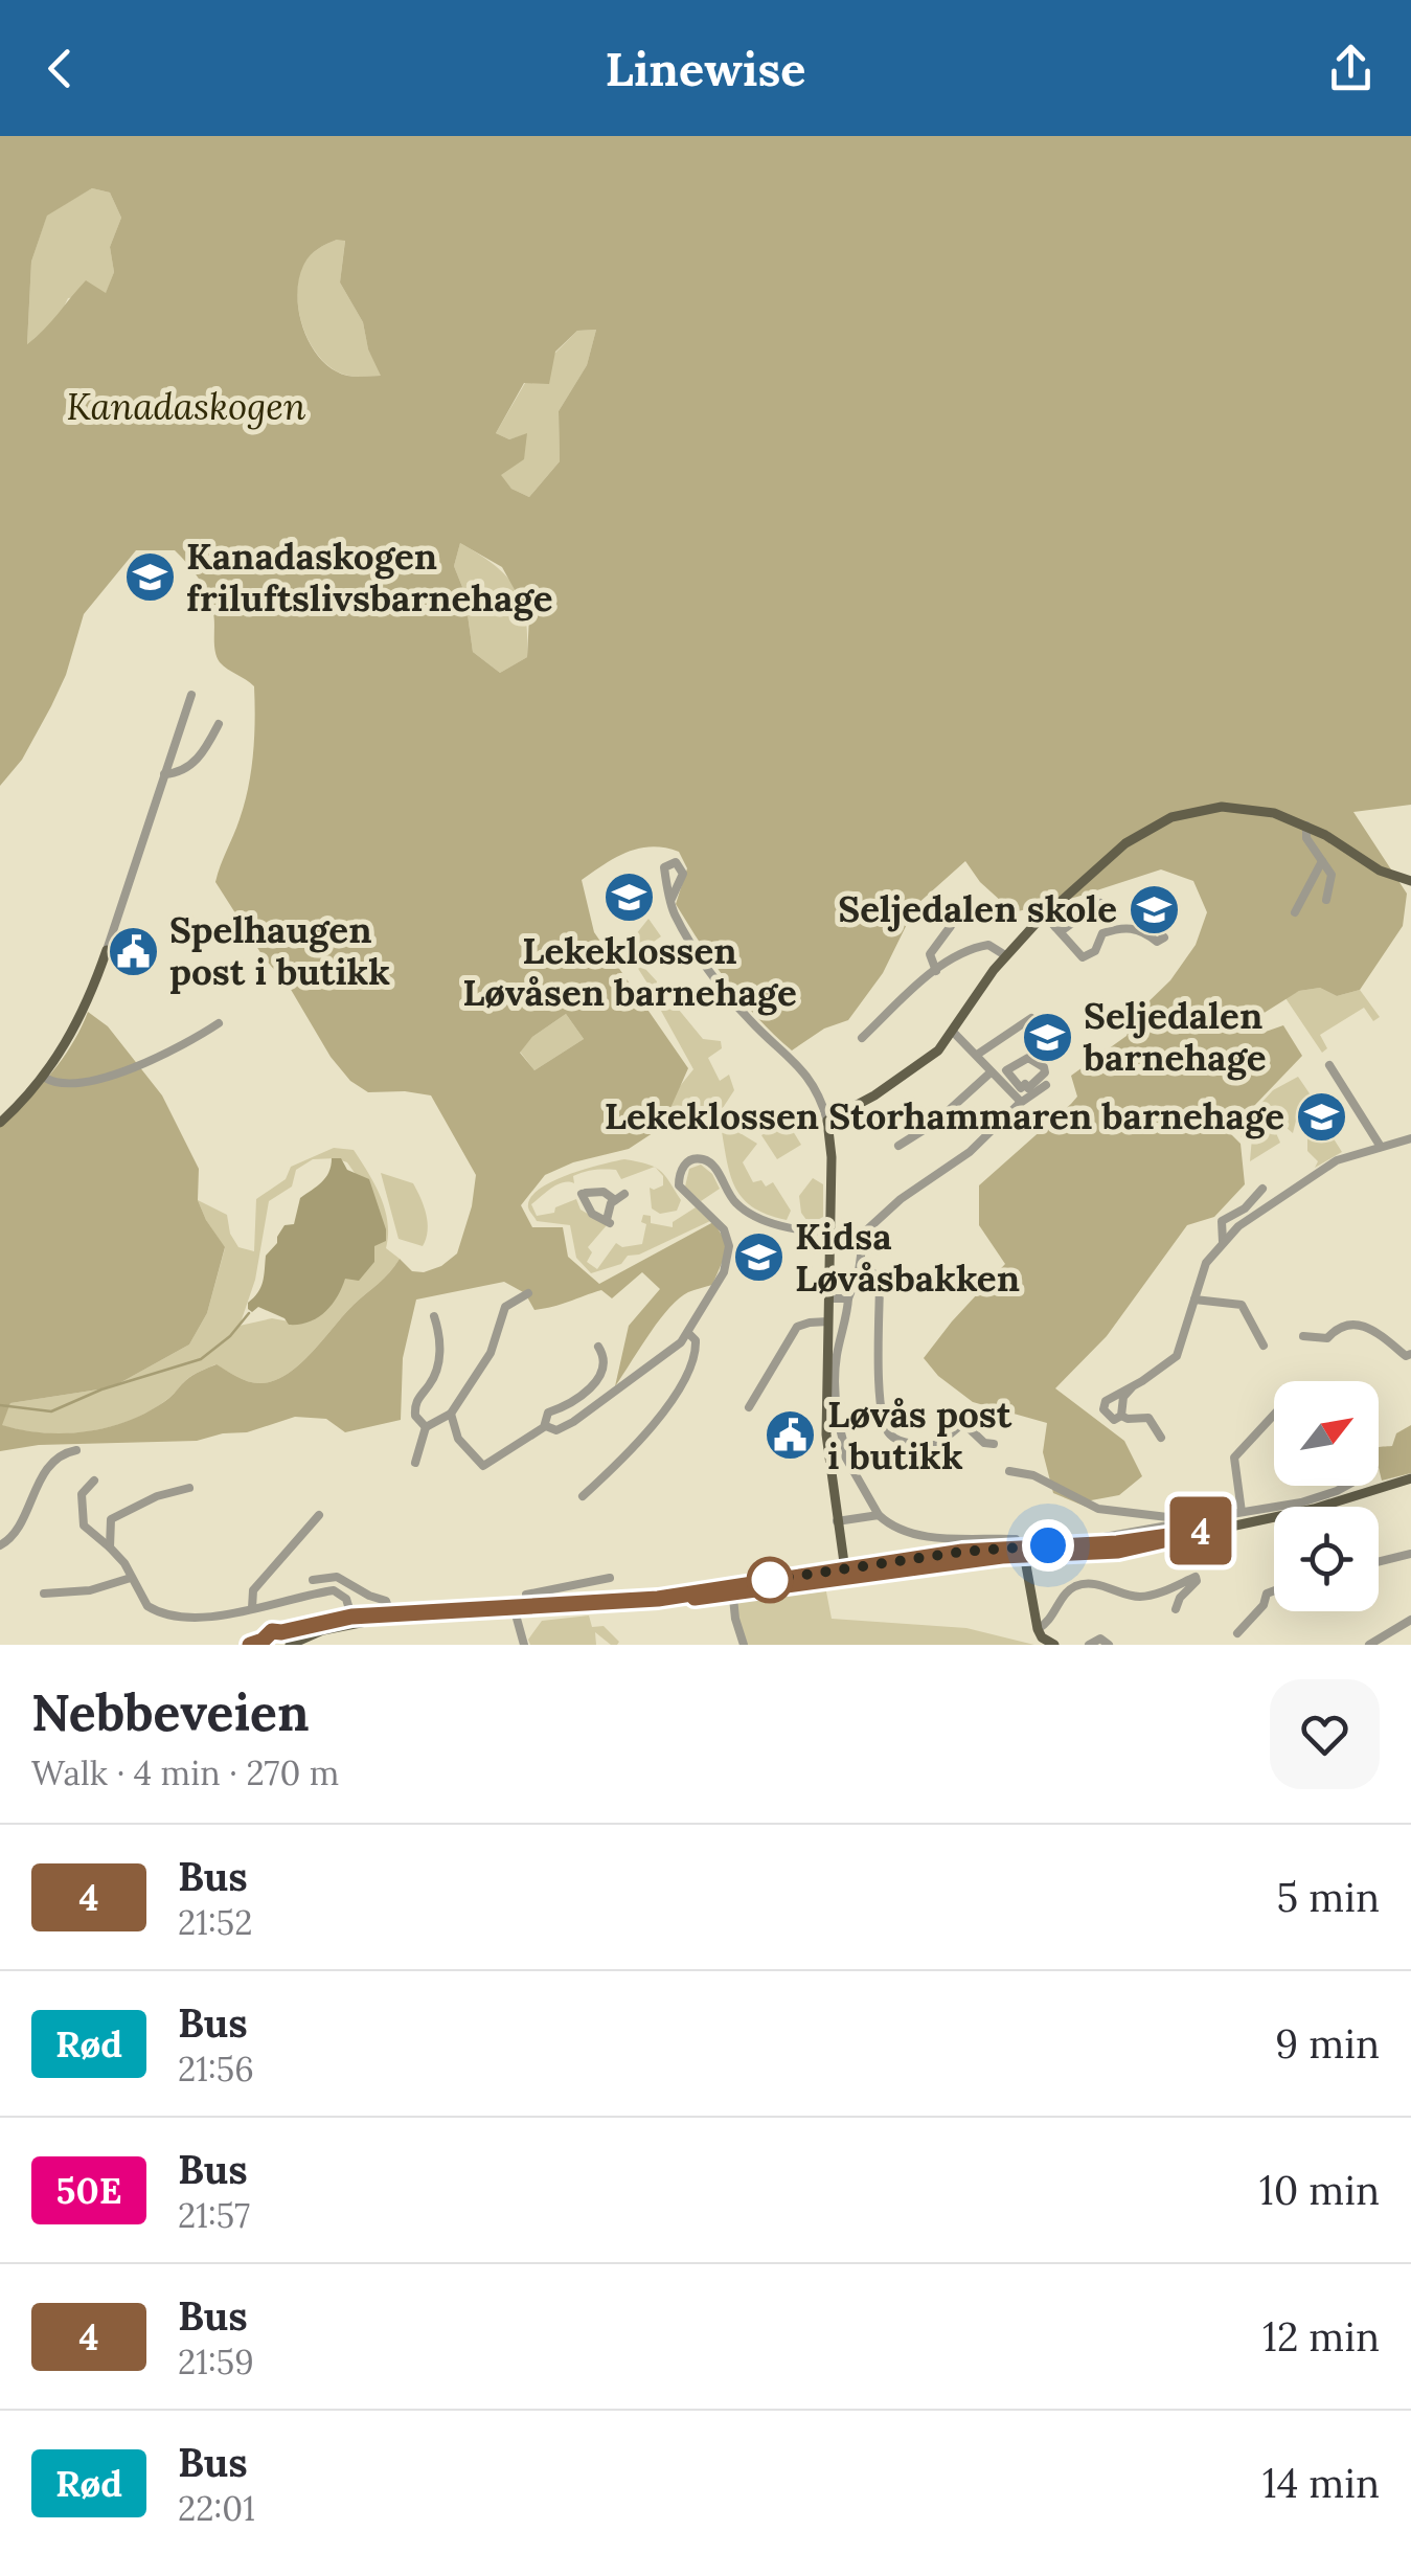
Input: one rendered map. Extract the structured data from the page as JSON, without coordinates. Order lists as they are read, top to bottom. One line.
{"parks":["Kanadaskogen"],"places":{"school or university":["Kanadaskogen friluftslivsbarnehage","Lekeklossen Løvåsen barnehage","Seljedalen skole","Seljedalen barnehage","Lekeklossen Storhammaren barnehage","Kidsa Løvåsbakken"],"public building":["Spelhaugen post i butikk","Løvås post i butikk"]},"lines":["bus line 4"],"north":"top right","page":{"header":"Linewise","on_map":"4","heading":["Nebbeveien","Walk · 4 min · 270 m"],"list":[{"mark":"4","name":"Bus","note":"21:52","value":"5 min"},{"mark":"Rød","name":"Bus","note":"21:56","value":"9 min"},{"mark":"50E","name":"Bus","note":"21:57","value":"10 min"},{"mark":"4","name":"Bus","note":"21:59","value":"12 min"},{"mark":"Rød","name":"Bus","note":"22:01","value":"14 min"}]}}
